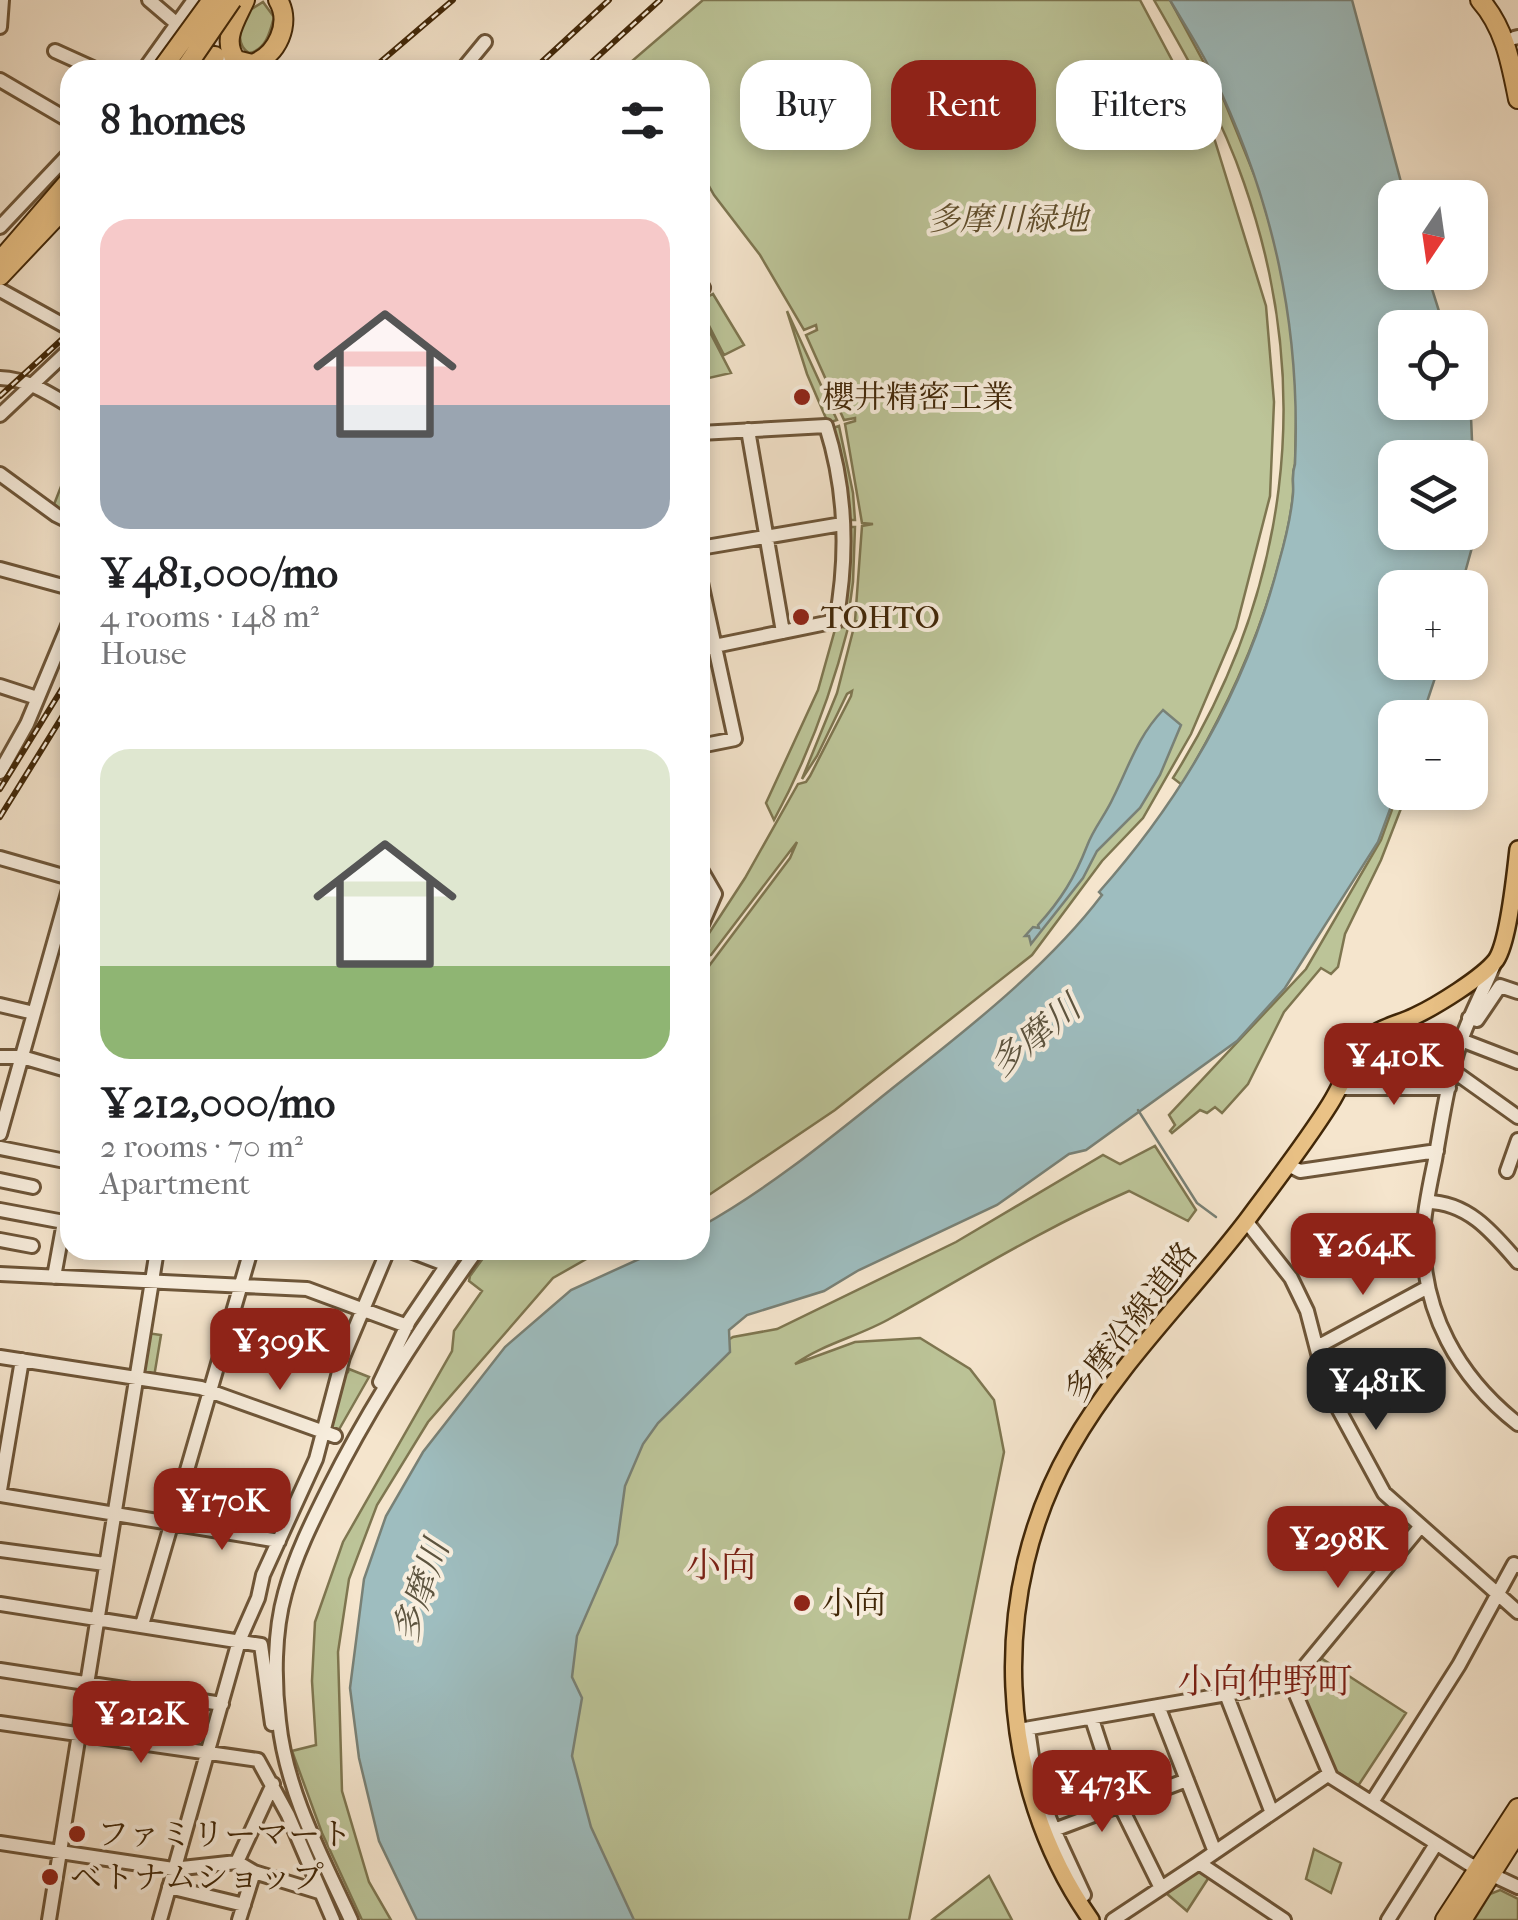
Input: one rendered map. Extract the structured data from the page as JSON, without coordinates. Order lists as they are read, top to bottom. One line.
{"streets":{"main road":["多摩沿線道路"]},"districts":["小向","小向仲野町"],"water":["多摩川"],"parks":["多摩川緑地"],"places":["櫻井精密工業","TOHTO","小向","ファミリーマート","ベトナムショップ"],"north":"bottom","page":{"chip":["Buy","Rent","Filters"],"heading":"8 homes","map_buttons":["+","−"],"list":[{"name":"¥481,000/mo","note":"4 rooms · 148 m² · House"},{"name":"¥212,000/mo","note":"2 rooms · 70 m² · Apartment"}],"price":["¥410K","¥264K","¥309K","¥481K","¥170K","¥298K","¥212K","¥473K"]}}
